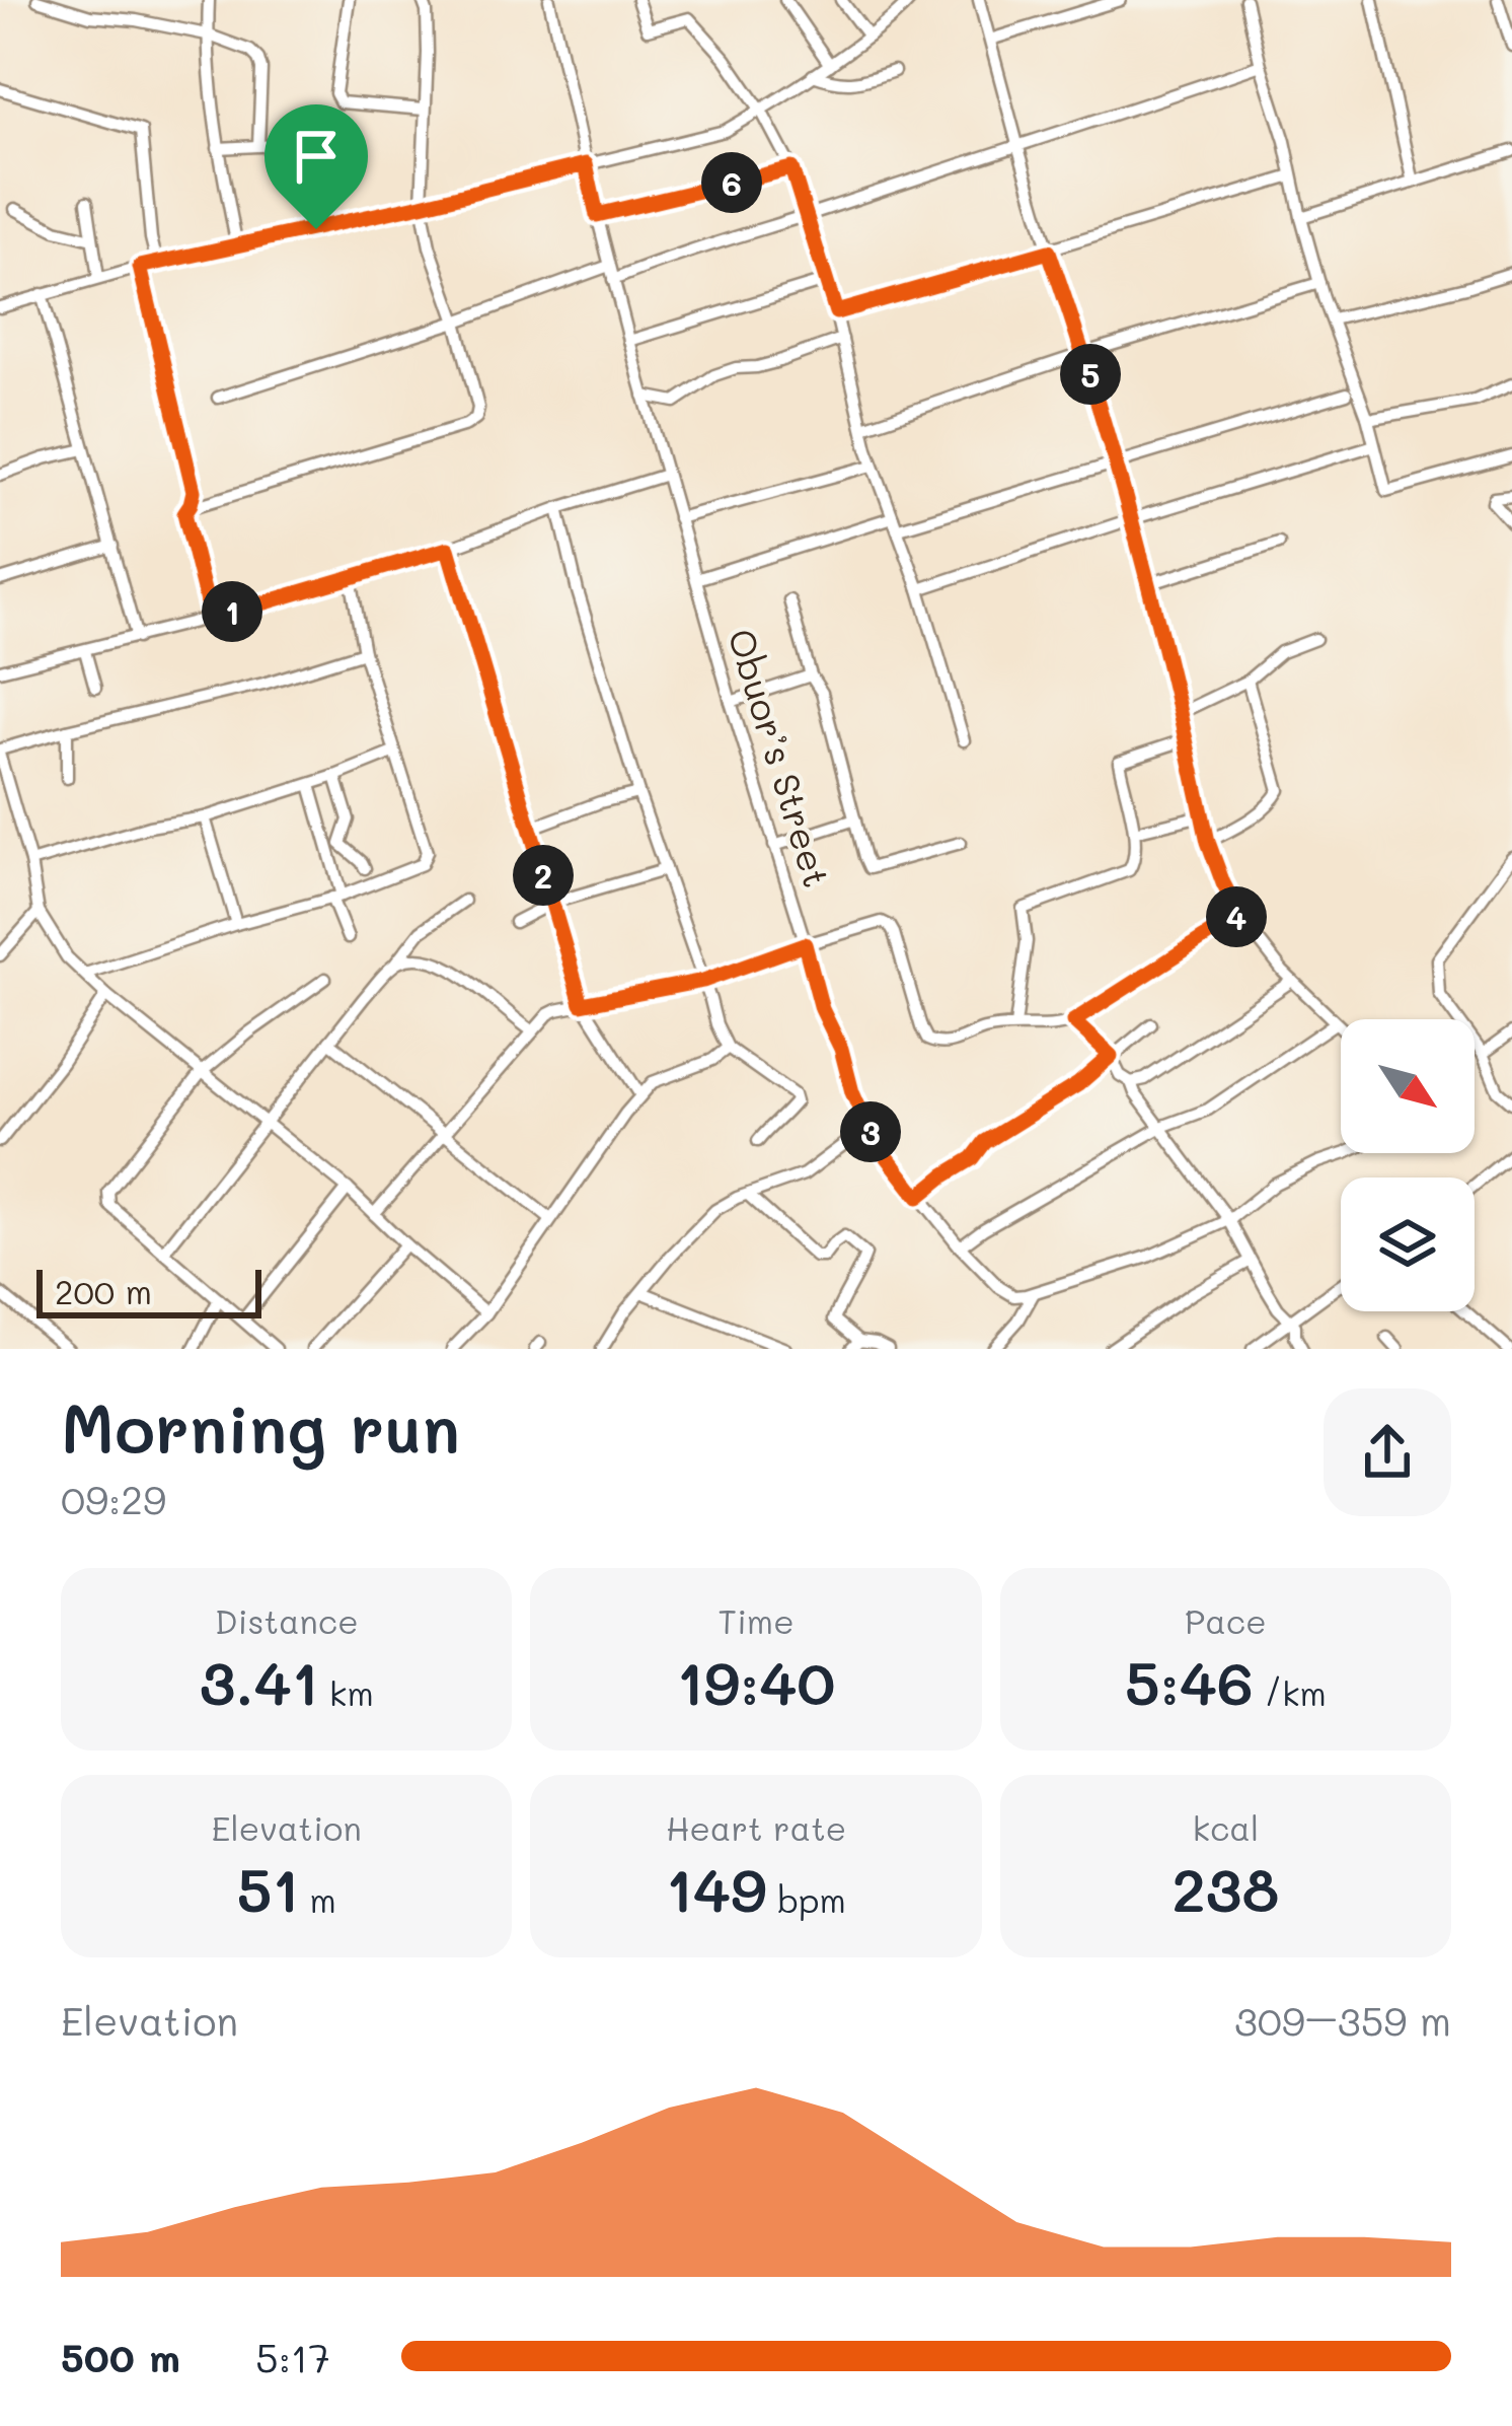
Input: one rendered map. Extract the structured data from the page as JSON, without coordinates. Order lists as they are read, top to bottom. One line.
{"streets":{"street":["Obuor’s Street"]},"scale_bar":"200 m","north":"bottom right","page":{"pins":["6","5","1","2","4","3"],"scale":"200 m","heading":["Morning run","09:29"],"stats":[["Distance","3.41 km"],["Time","19:40"],["Pace","5:46 /km"],["Elevation","51 m"],["Heart rate","149 bpm"],["kcal","238"]],"chart":["Elevation","309–359 m"],"list":[{"name":"500 m","note":"5:17"}]}}
